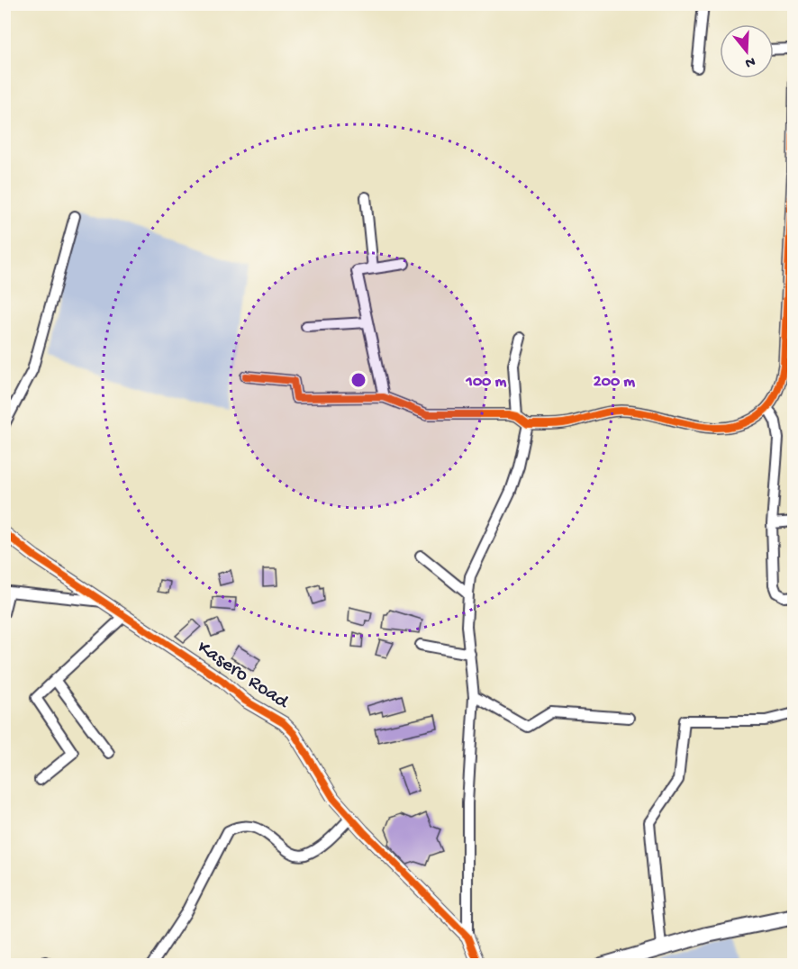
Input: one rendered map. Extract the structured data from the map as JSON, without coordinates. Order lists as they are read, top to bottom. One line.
{"streets":{"street":["Kasero Road"]},"north":"bottom","rings":["100 m","200 m"]}
